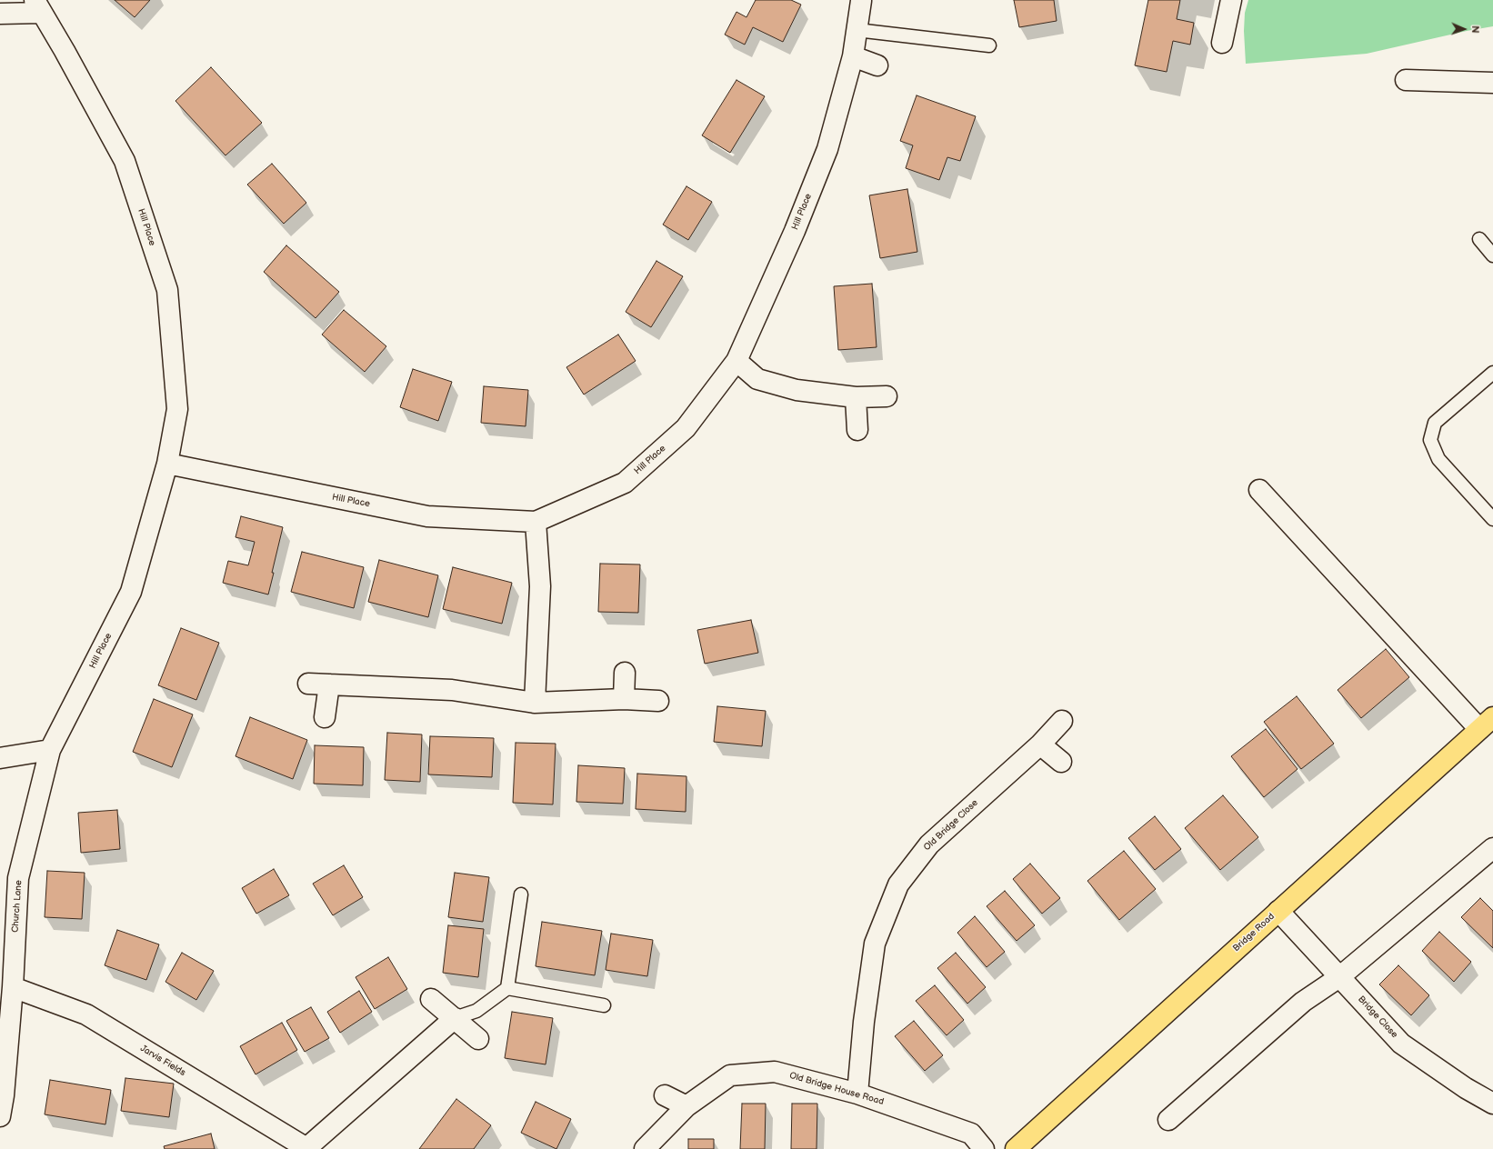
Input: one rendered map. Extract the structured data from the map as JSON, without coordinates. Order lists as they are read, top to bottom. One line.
{"streets":{"main road":["Bridge Road"],"street":["Hill Place","Old Bridge Close","Church Lane","Bridge Close","Jarvis Fields","Old Bridge House Road"]},"crossings":[["Hill Place","Church Lane"],["Old Bridge Close","Old Bridge House Road"],["Church Lane","Jarvis Fields"],["Bridge Road","Bridge Close"]],"north":"right"}
